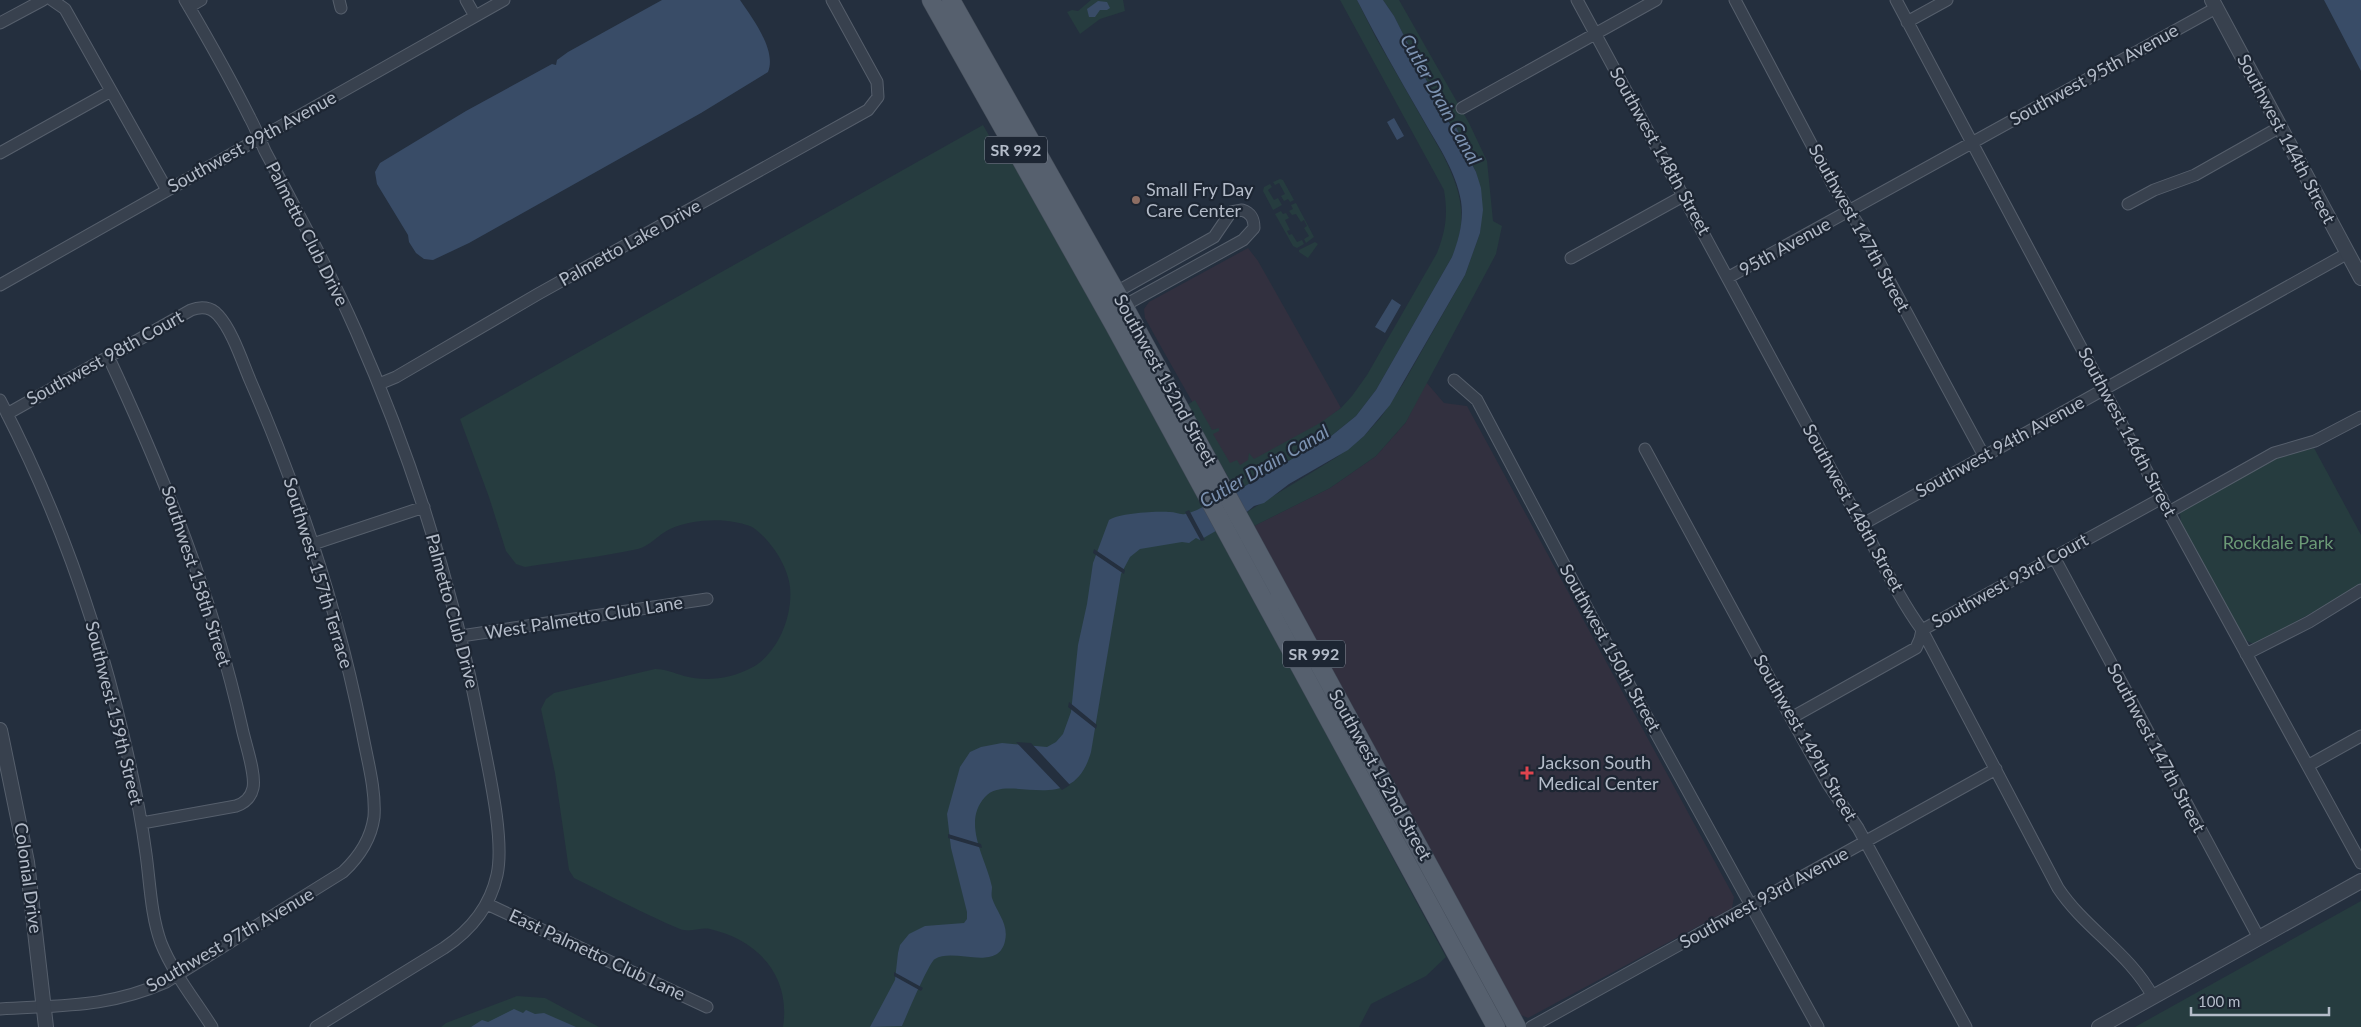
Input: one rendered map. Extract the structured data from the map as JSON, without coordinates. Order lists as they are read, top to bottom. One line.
{"streets":{"main road":["SR 992","Southwest 152nd Street"],"street":["Southwest 95th Avenue","Southwest 144th Street","Southwest 99th Avenue","Southwest 148th Street","Southwest 147th Street","Palmetto Club Drive","Palmetto Lake Drive","95th Avenue","Southwest 98th Court","Southwest 146th Street","Southwest 94th Avenue","Southwest 157th Terrace","Southwest 158th Street","Southwest 93rd Court","West Palmetto Club Lane","Southwest 150th Street","Southwest 159th Street","Southwest 149th Street","Colonial Drive","Southwest 93rd Avenue","Southwest 97th Avenue","East Palmetto Club Lane"]},"crossings":[["Southwest 95th Avenue","Southwest 144th Street"],["Southwest 95th Avenue","95th Avenue"],["Southwest 95th Avenue","Southwest 146th Street"],["Southwest 144th Street","Southwest 94th Avenue"],["Southwest 99th Avenue","Palmetto Club Drive"],["Southwest 148th Street","95th Avenue"],["Southwest 148th Street","Southwest 94th Avenue"],["Southwest 148th Street","Southwest 93rd Court"],["Southwest 148th Street","Southwest 93rd Avenue"],["Southwest 147th Street","95th Avenue"],["Southwest 147th Street","Southwest 94th Avenue"],["Southwest 147th Street","Southwest 93rd Court"],["Palmetto Club Drive","Palmetto Lake Drive"],["Palmetto Club Drive","West Palmetto Club Lane"],["Palmetto Club Drive","East Palmetto Club Lane"],["95th Avenue","Southwest 146th Street"],["Southwest 98th Court","Southwest 157th Terrace"],["Southwest 98th Court","Southwest 158th Street"],["Southwest 98th Court","Southwest 159th Street"],["Southwest 146th Street","Southwest 94th Avenue"],["Southwest 146th Street","Southwest 93rd Court"],["Southwest 157th Terrace","Southwest 97th Avenue"],["Southwest 158th Street","Southwest 159th Street"],["Southwest 93rd Court","Southwest 149th Street"],["Southwest 150th Street","Southwest 93rd Avenue"],["Southwest 159th Street","Southwest 97th Avenue"],["Southwest 149th Street","Southwest 93rd Avenue"],["Colonial Drive","Southwest 97th Avenue"]],"water":["Cutler Drain Canal"],"parks":["Rockdale Park"],"places":{"other":["Small Fry Day Care Center"],"health":["Jackson South Medical Center"]},"scale_bar":"100 m"}
